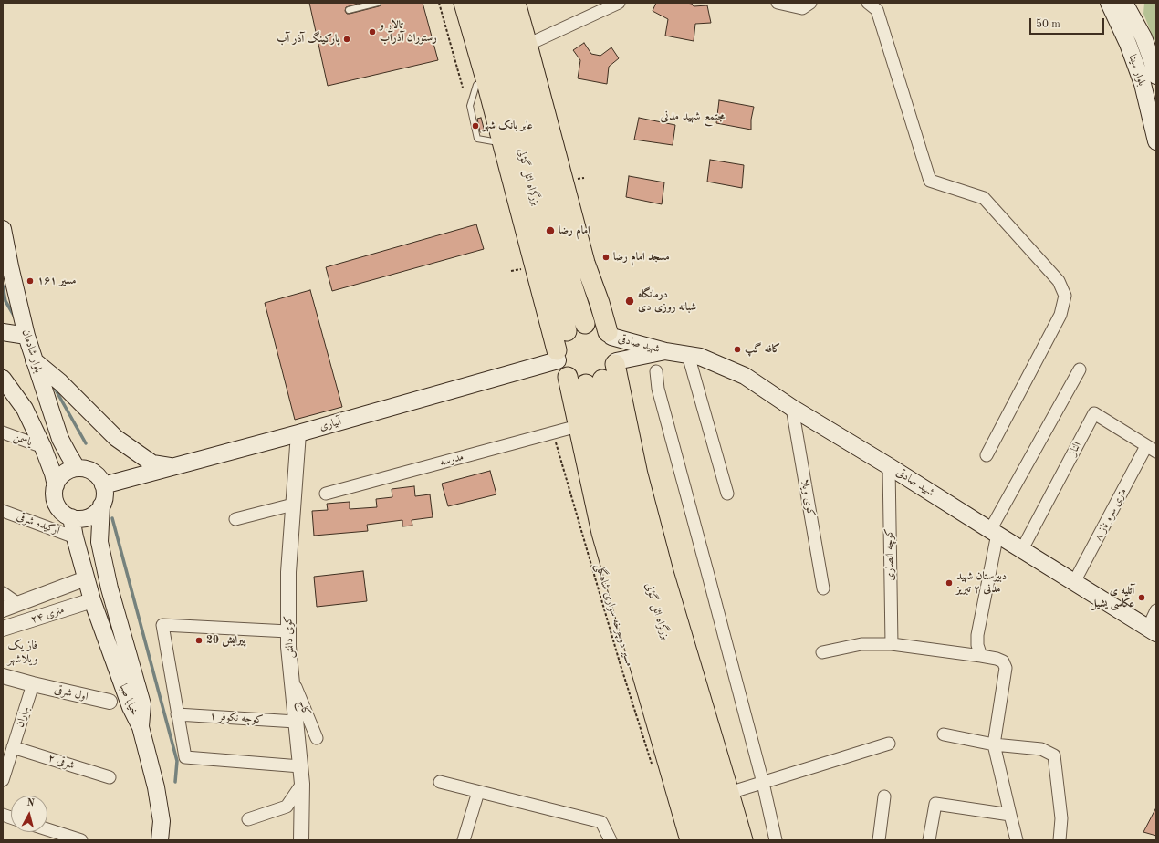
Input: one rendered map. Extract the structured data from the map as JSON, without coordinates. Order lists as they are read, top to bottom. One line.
{"streets":{"highway":["بزرگراه ائل گؤلی"],"main road":["بلوار سینا","شهید صادقی","بلوار شادمان","آبیاری","خیابا صبا"],"street":["یاسمن","الناز","مدرسه","کوی ویلا","۸ متری سرو ناز","ارکیده شرقی","کوچه انصاری","۲۴ متری","کوی دانش","اول شرقی","کاج","بهاران","کوچه نکوفر ۱","۲ شرقی"],"path":["مسیر دوچرخه سواری شاهگلی"]},"crossings":[["بزرگراه ائل گؤلی","شهید صادقی"],["بزرگراه ائل گؤلی","آبیاری"],["شهید صادقی","آبیاری"],["شهید صادقی","الناز"],["شهید صادقی","کوی ویلا"],["شهید صادقی","۸ متری سرو ناز"],["شهید صادقی","کوچه انصاری"],["بلوار شادمان","آبیاری"],["بلوار شادمان","خیابا صبا"],["آبیاری","کوی دانش"],["آبیاری","خیابا صبا"],["الناز","۸ متری سرو ناز"],["مدرسه","مسیر دوچرخه سواری شاهگلی"],["ارکیده شرقی","خیابا صبا"],["۲۴ متری","خیابا صبا"],["کوی دانش","کاج"],["کوی دانش","کوچه نکوفر ۱"],["اول شرقی","بهاران"],["بهاران","۲ شرقی"]],"districts":["مجتمع شهید مدنی","فاز یک ویلاشهر"],"places":["تالار و رستوران آذرآب","پارکینگ آذر آب","عابر بانک شهر","امام رضا","مسجد امام رضا","مسیر ۱۶۱","درمانگاه شبانه روزی دی","کافه گپ","دبیرستان شهید مدنی ۲ تبریز","آتلیه ی عکاسی یشیل","پیرایش 20"],"scale_bar":"50 m","north":"top"}
